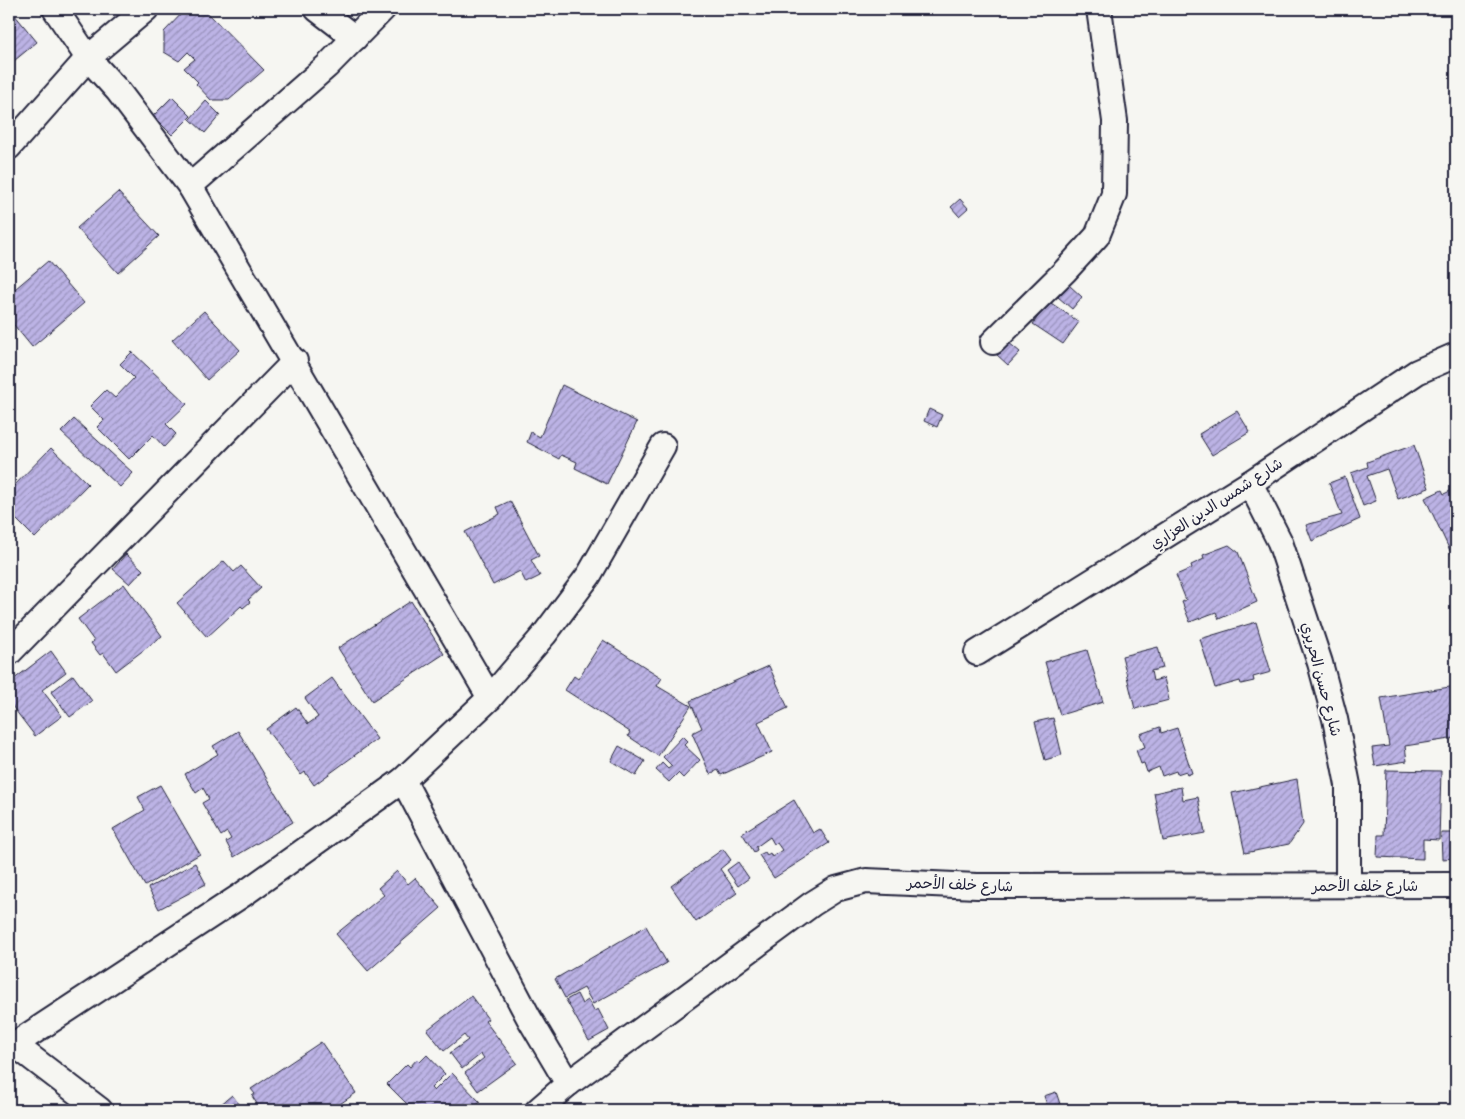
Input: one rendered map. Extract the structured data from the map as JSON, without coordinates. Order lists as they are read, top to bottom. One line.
{"streets":{"street":["شارع شمس الدين العزاري","شارع حسن الحريري","شارع خلف الأحمر"]},"crossings":[["شارع شمس الدين العزاري","شارع حسن الحريري"],["شارع حسن الحريري","شارع خلف الأحمر"]]}
